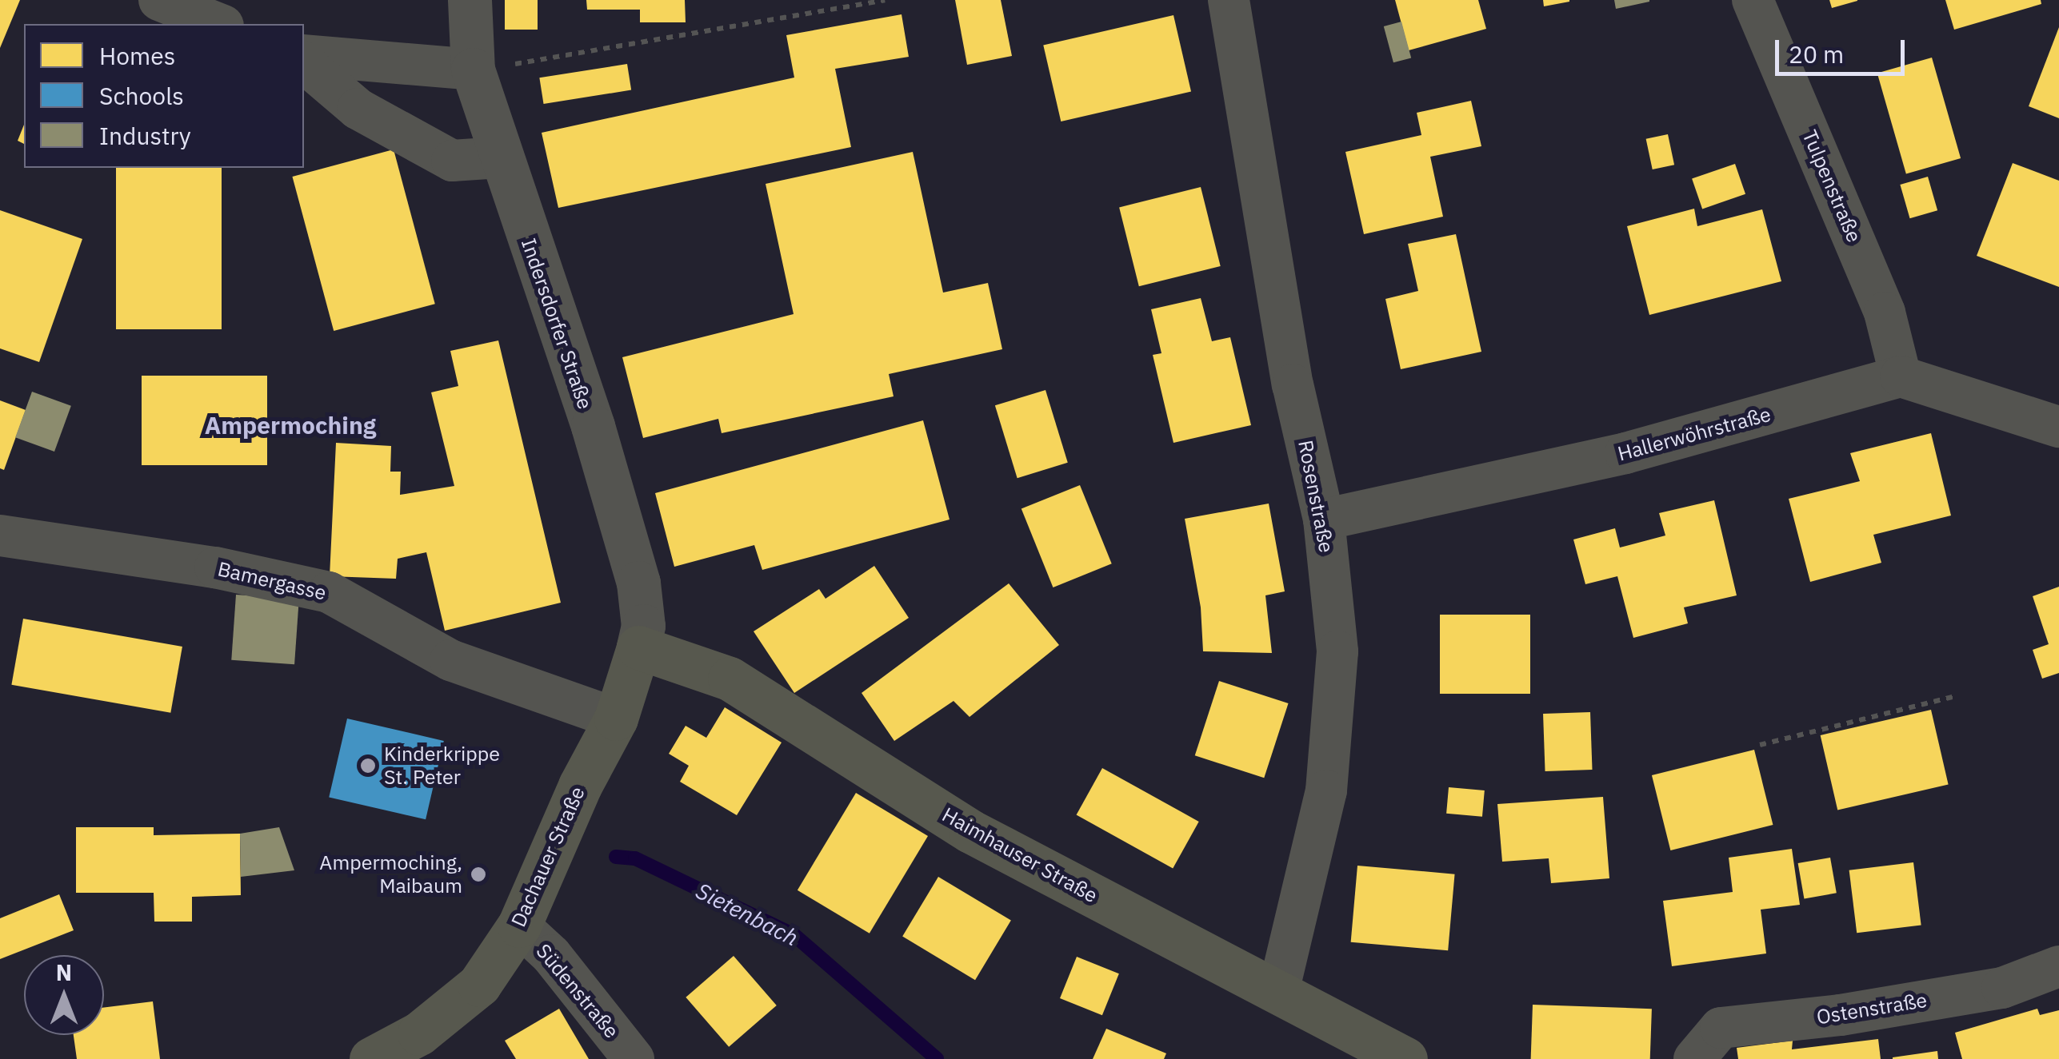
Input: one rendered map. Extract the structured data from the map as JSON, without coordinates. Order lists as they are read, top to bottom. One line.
{"streets":{"main road":["Haimhauser Straße","Dachauer Straße"],"street":["Tulpenstraße","Indersdorfer Straße","Hallerwöhrstraße","Rosenstraße","Bamergasse","Südenstraße","Ostenstraße"]},"crossings":[["Tulpenstraße","Hallerwöhrstraße"],["Indersdorfer Straße","Haimhauser Straße"],["Indersdorfer Straße","Dachauer Straße"],["Hallerwöhrstraße","Rosenstraße"],["Rosenstraße","Haimhauser Straße"],["Bamergasse","Dachauer Straße"],["Haimhauser Straße","Dachauer Straße"],["Dachauer Straße","Südenstraße"]],"districts":["Ampermoching"],"water":["Sietenbach"],"places":["Kinderkrippe St. Peter","Ampermoching, Maibaum"],"legend":["Homes","Schools","Industry"],"scale_bar":"20 m","north":"top"}
